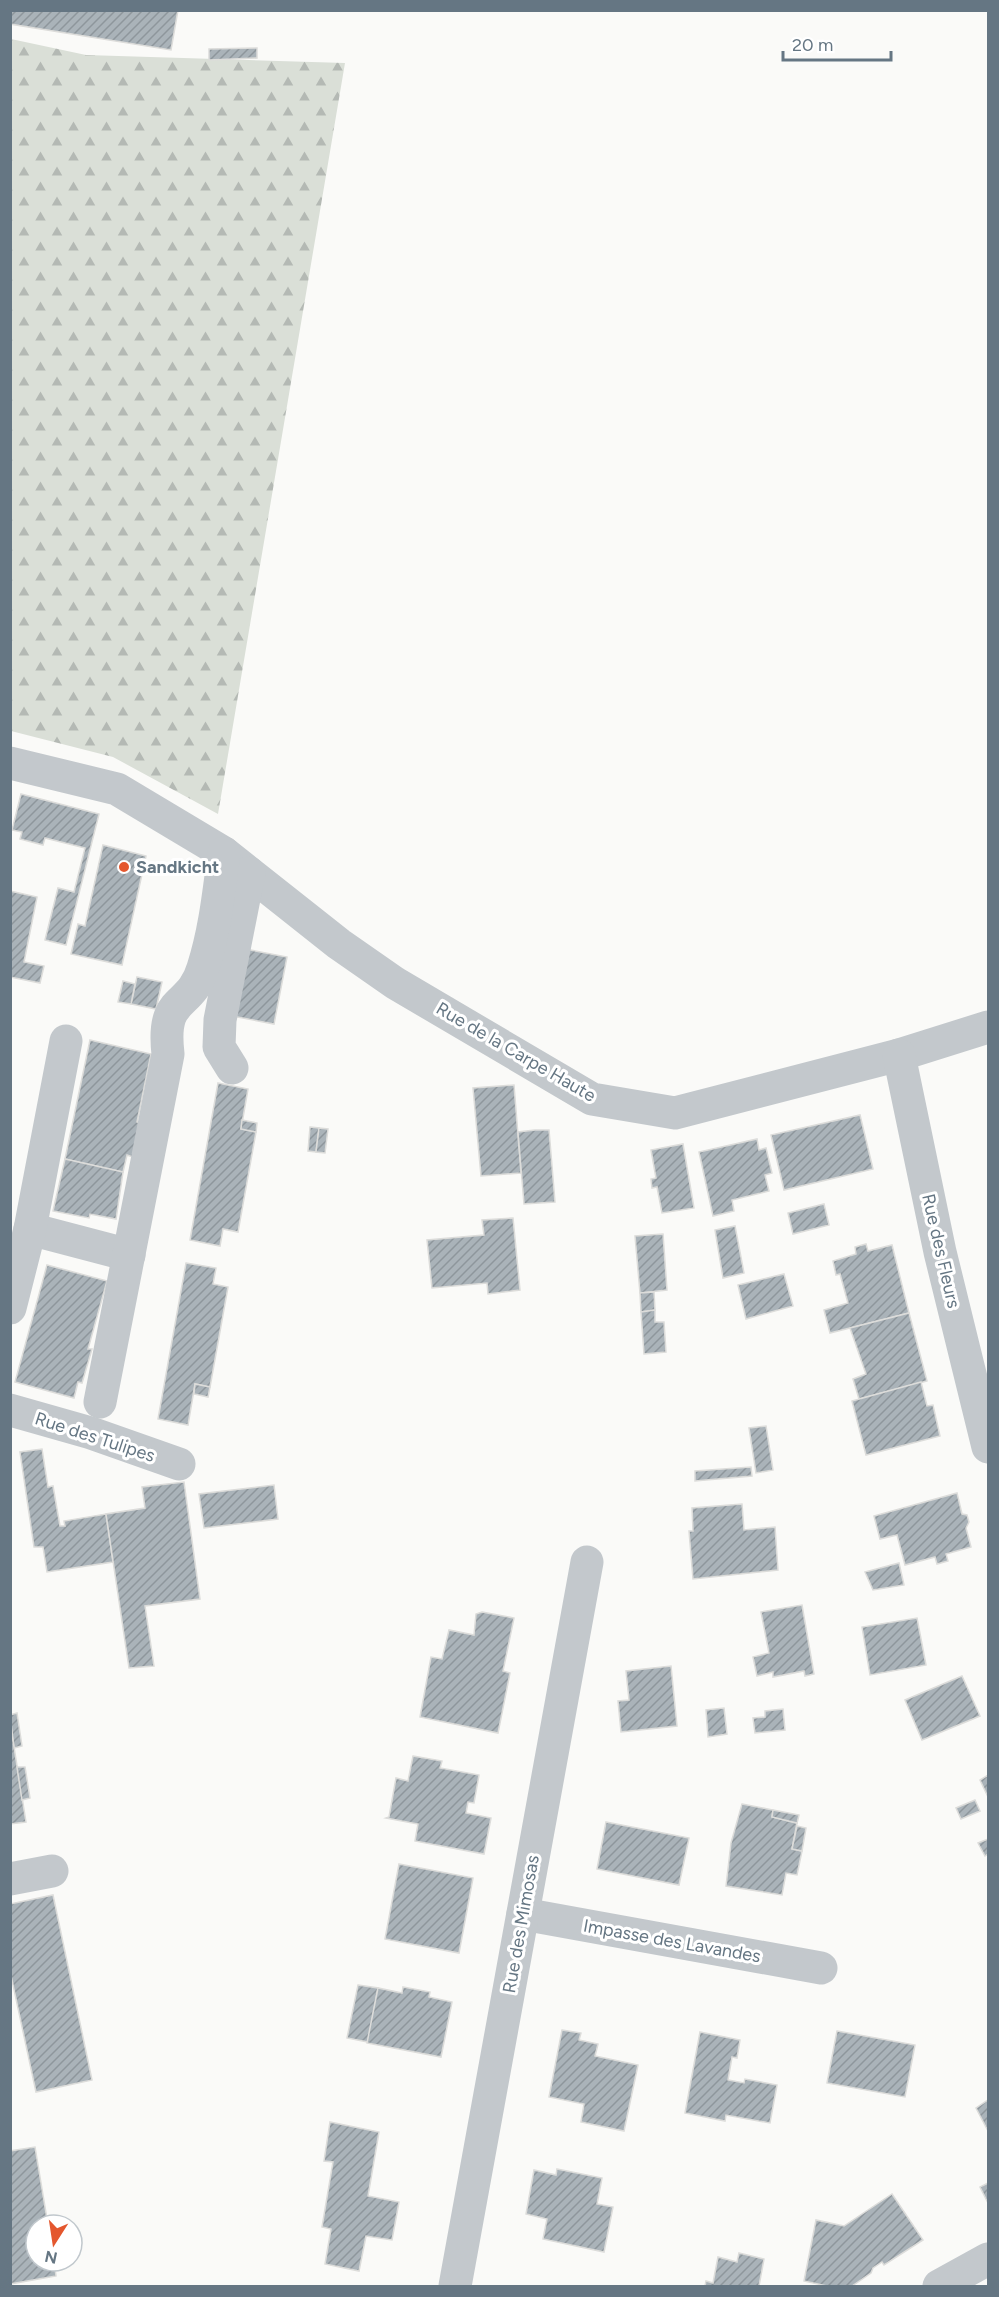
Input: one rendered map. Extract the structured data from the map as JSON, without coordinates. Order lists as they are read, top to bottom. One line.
{"streets":{"street":["Rue de la Carpe Haute","Rue des Fleurs","Rue des Tulipes","Rue des Mimosas","Impasse des Lavandes"]},"crossings":[["Rue de la Carpe Haute","Rue des Fleurs"],["Rue des Mimosas","Impasse des Lavandes"]],"places":["Sandkicht"],"scale_bar":"20 m","north":"bottom"}
